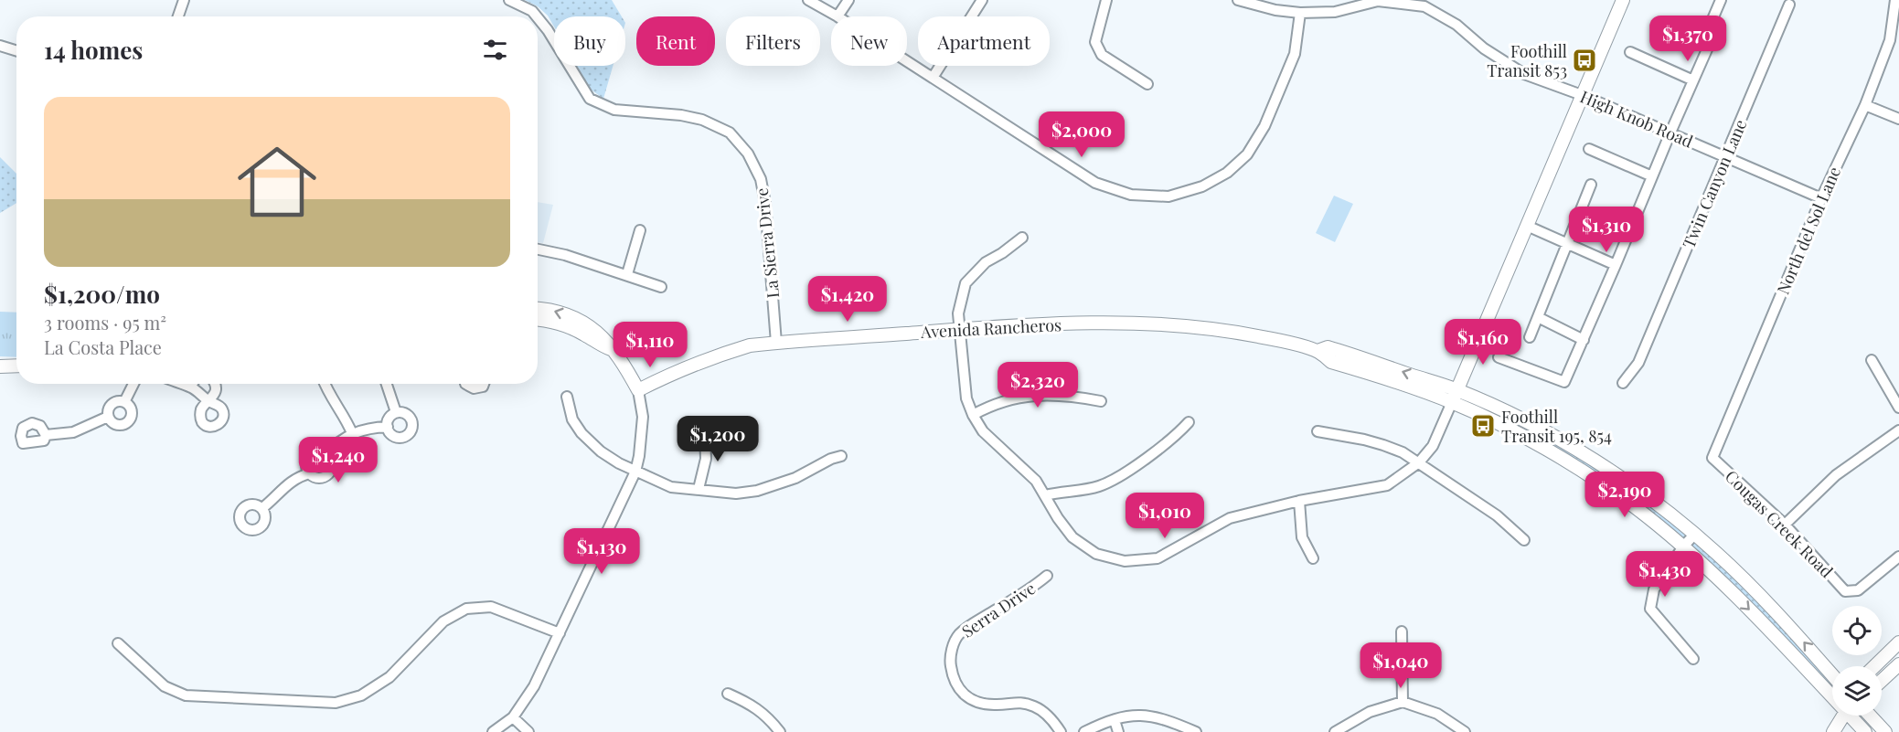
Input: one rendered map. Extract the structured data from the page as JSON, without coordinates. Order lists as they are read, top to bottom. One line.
{"streets":{"main road":["Avenida Rancheros"],"street":["High Knob Road","Twin Canyon Lane","North del Sol Lane","La Sierra Drive","Cougas Creek Road","Serra Drive"]},"crossings":[["High Knob Road","Twin Canyon Lane"],["High Knob Road","North del Sol Lane"],["North del Sol Lane","Cougas Creek Road"],["La Sierra Drive","Avenida Rancheros"]],"places":{"bus stop":["Foothill Transit 853","Foothill Transit 195, 854"]},"page":{"price":["$1,370","$2,000","$1,310","$1,420","$1,160","$1,110","$2,320","$1,200","$1,240","$2,190","$1,010","$1,130","$1,430","$1,040"],"chip":["Buy","Rent","Filters","New","Apartment"],"heading":"14 homes","list":[{"name":"$1,200/mo","note":"3 rooms · 95 m² · La Costa Place"}]}}
